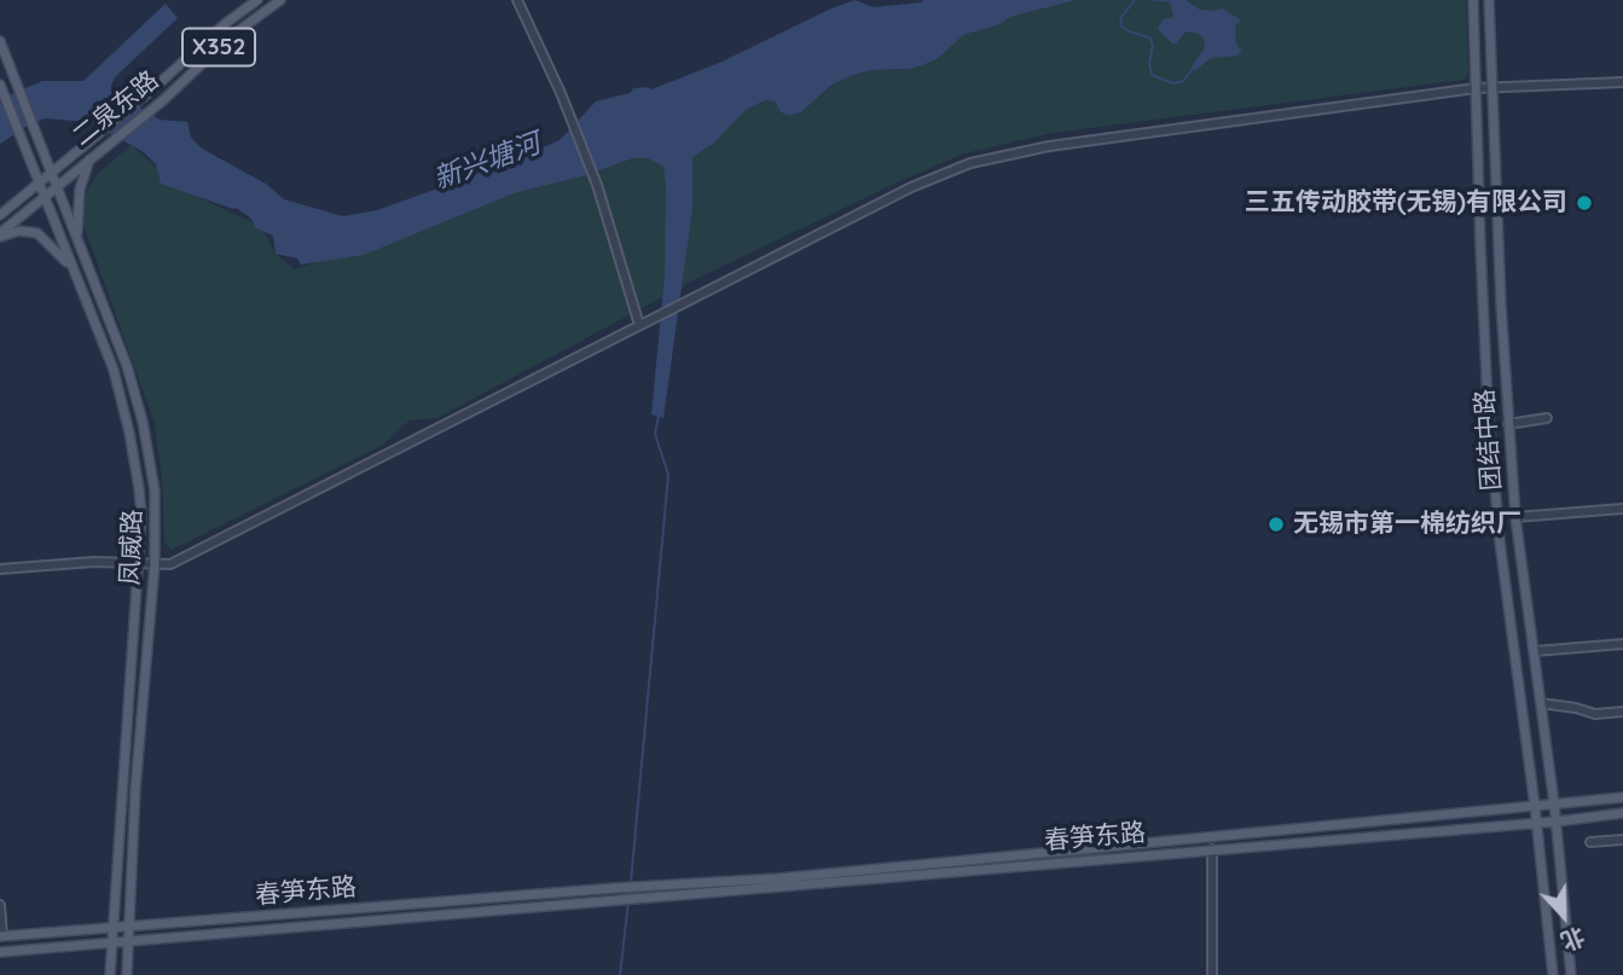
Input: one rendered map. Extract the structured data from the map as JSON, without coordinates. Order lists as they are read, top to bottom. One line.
{"streets":{"main road":["X352","二泉东路","团结中路","凤威路","春笋东路"]},"crossings":[["X352","二泉东路"],["X352","凤威路"],["二泉东路","凤威路"],["团结中路","春笋东路"],["凤威路","春笋东路"]],"water":["新兴塘河"],"places":["三五传动胶带(无锡)有限公司","无锡市第一棉纺织厂"],"north":"bottom"}
